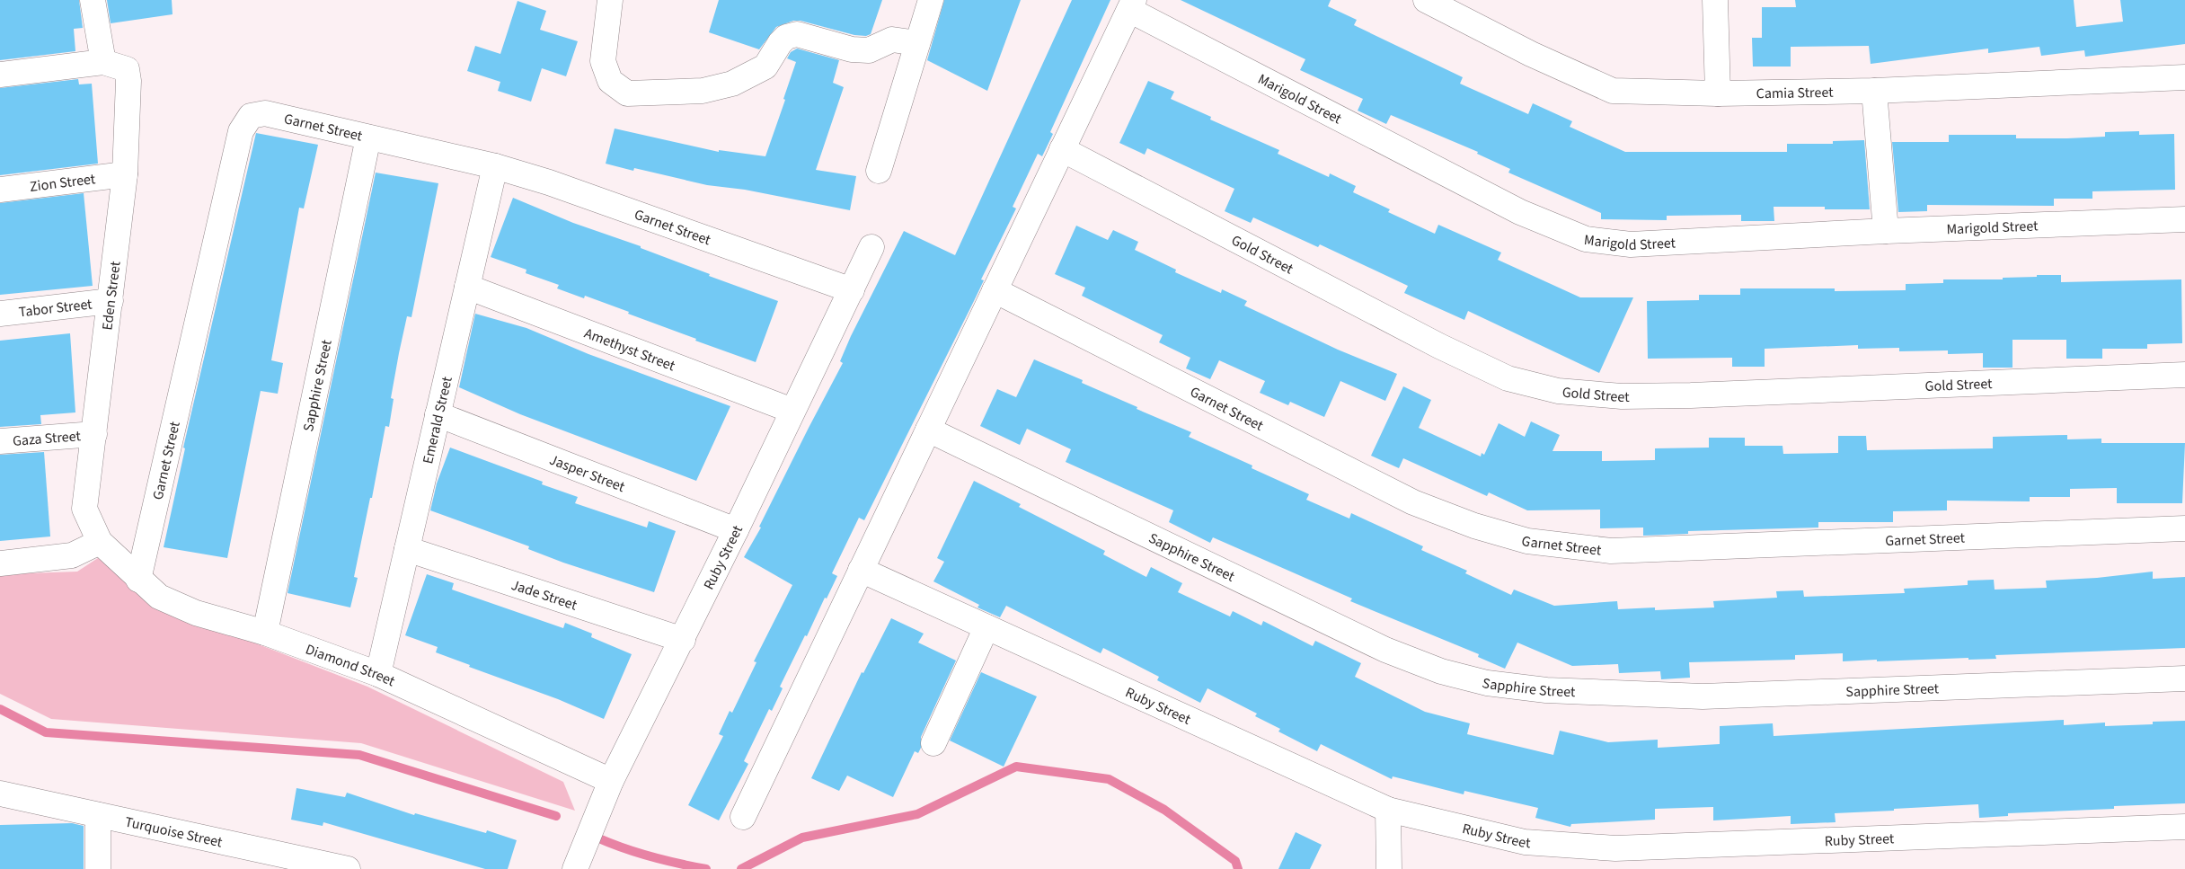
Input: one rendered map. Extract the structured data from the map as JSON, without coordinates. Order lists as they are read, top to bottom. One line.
{"streets":{"street":["Camia Street","Marigold Street","Garnet Street","Zion Street","Gold Street","Eden Street","Tabor Street","Amethyst Street","Sapphire Street","Emerald Street","Gaza Street","Jasper Street","Ruby Street","Jade Street","Diamond Street","Turquoise Street"]},"crossings":[["Garnet Street","Sapphire Street"],["Garnet Street","Emerald Street"],["Garnet Street","Ruby Street"],["Garnet Street","Diamond Street"],["Zion Street","Eden Street"],["Eden Street","Tabor Street"],["Eden Street","Gaza Street"],["Eden Street","Diamond Street"],["Amethyst Street","Emerald Street"],["Amethyst Street","Ruby Street"],["Sapphire Street","Diamond Street"],["Emerald Street","Jasper Street"],["Emerald Street","Jade Street"],["Emerald Street","Diamond Street"],["Jasper Street","Ruby Street"],["Ruby Street","Jade Street"],["Ruby Street","Diamond Street"]]}
